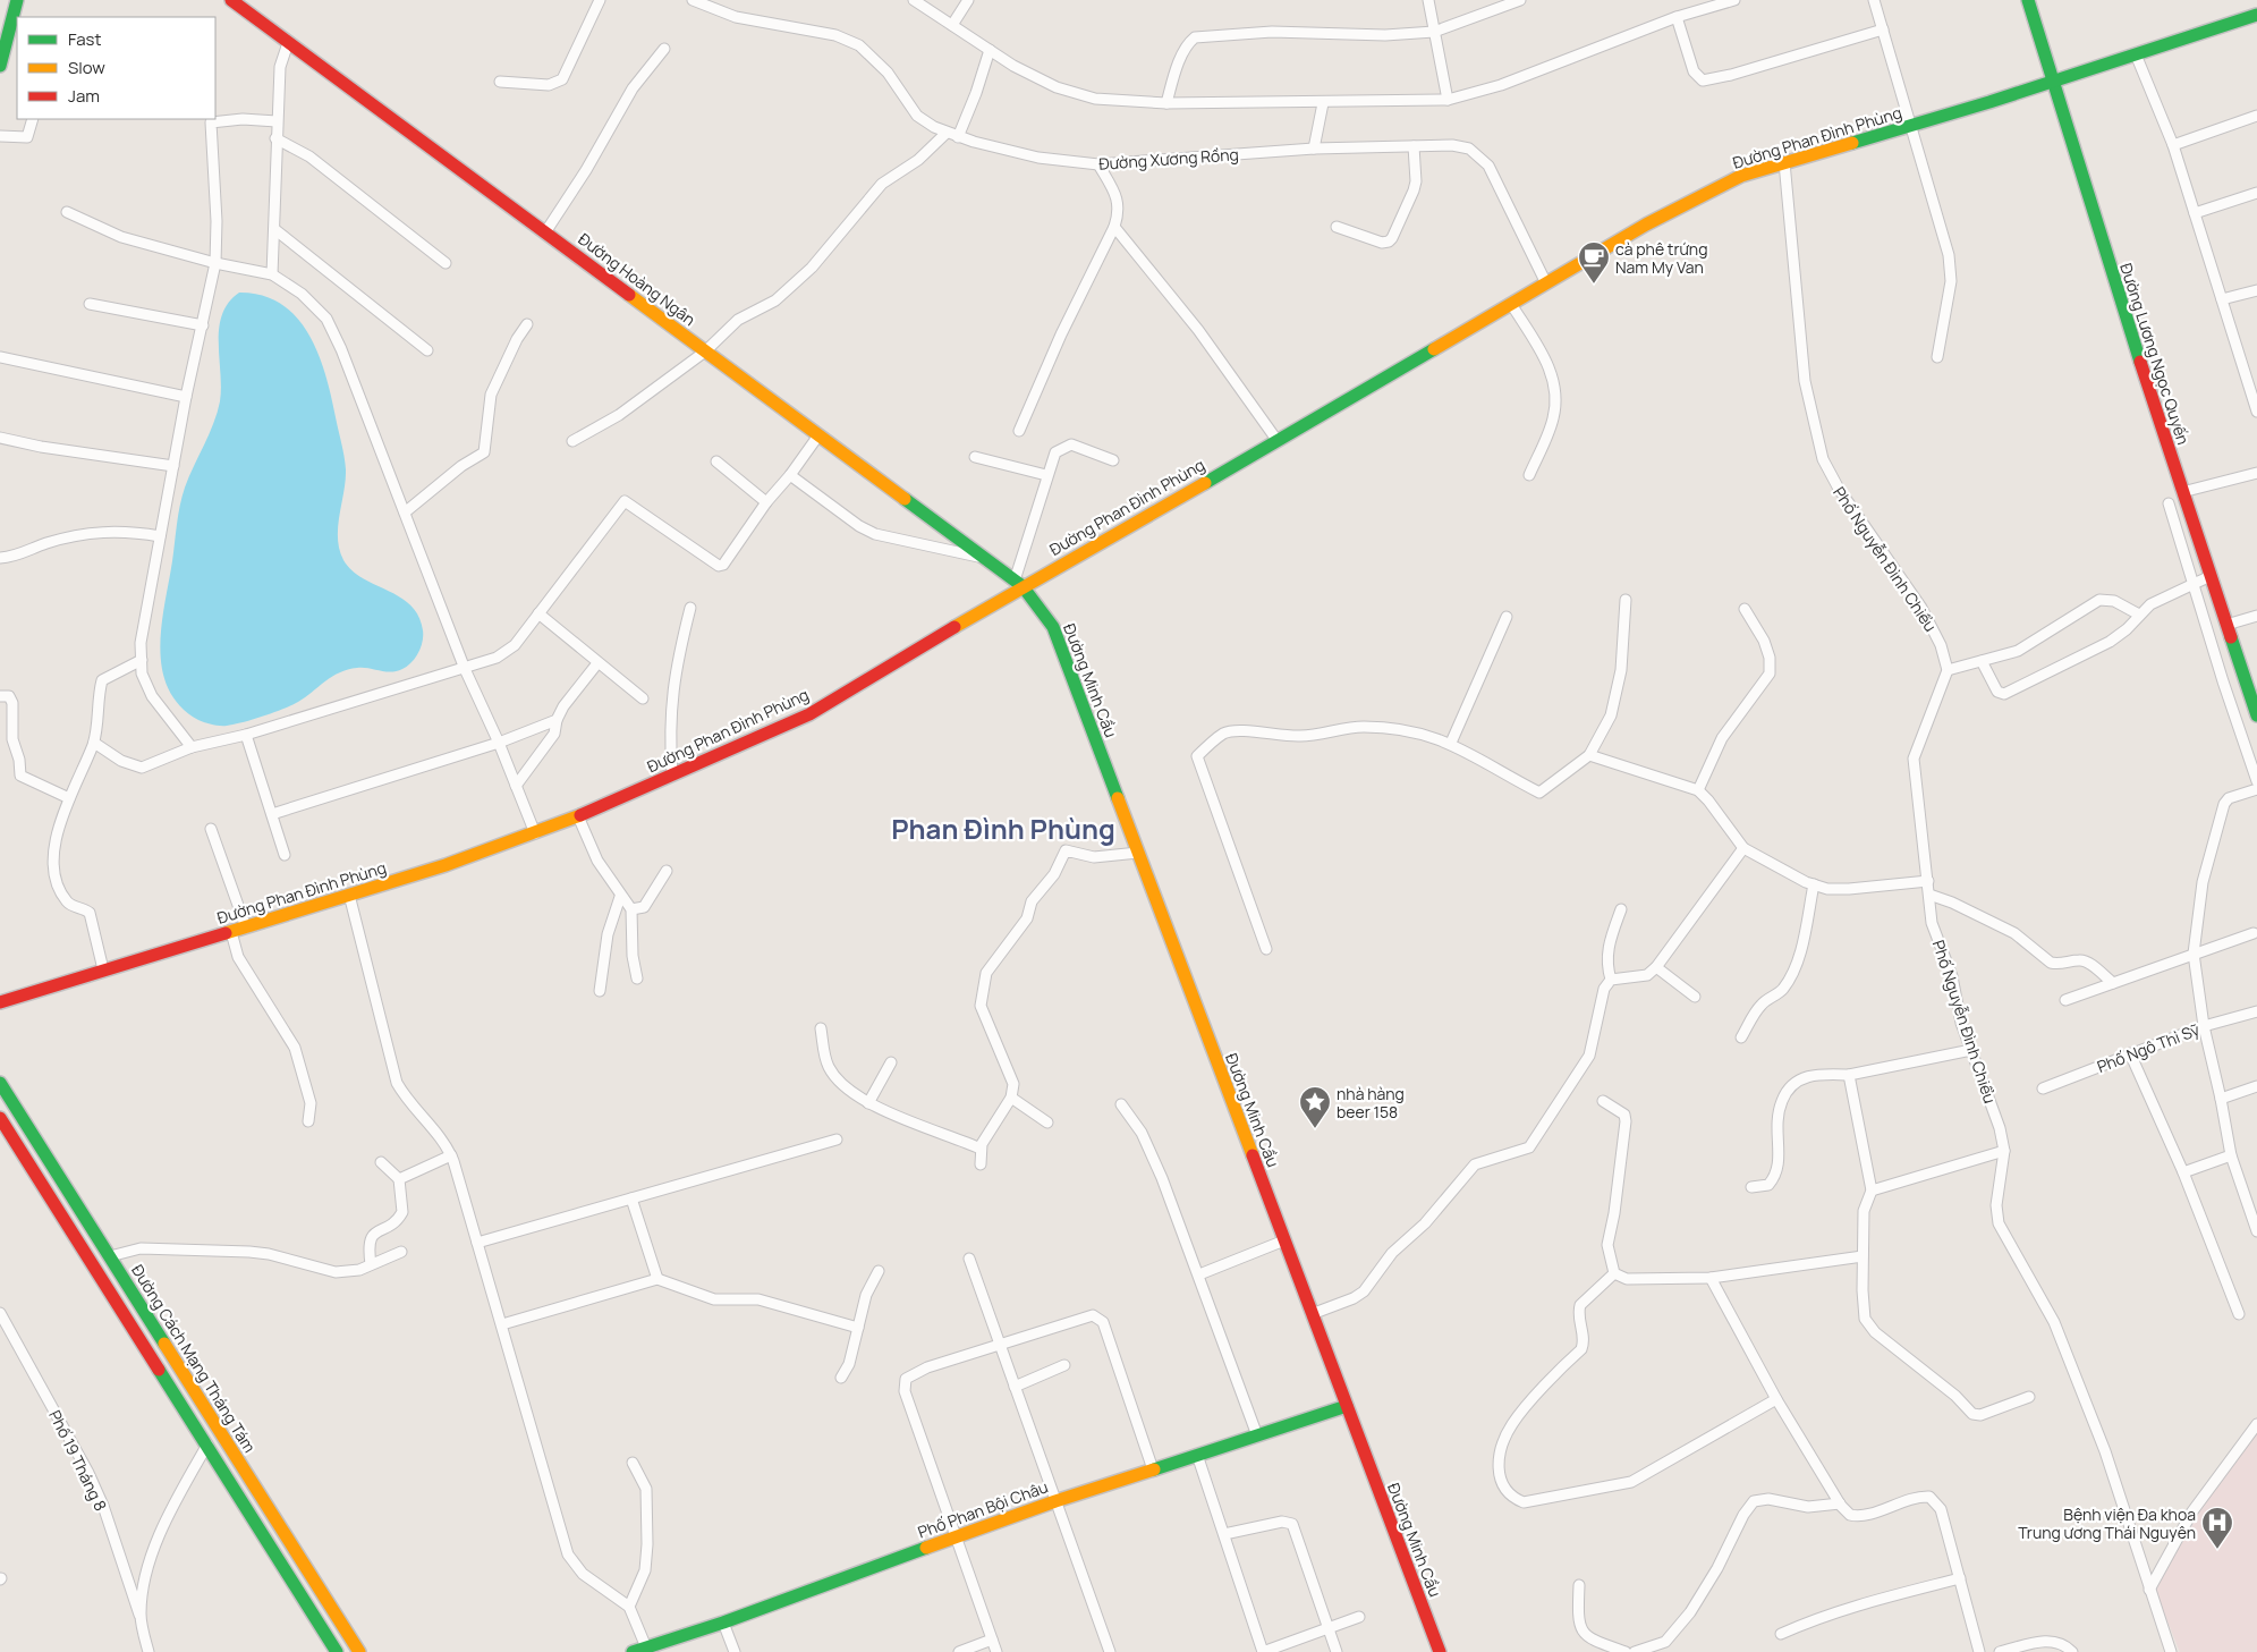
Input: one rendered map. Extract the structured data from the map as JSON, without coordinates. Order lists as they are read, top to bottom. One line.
{"streets":{"main road":["Đường Phan Đình Phùng","Đường Hoàng Ngân","Đường Lương Ngọc Quyến","Đường Minh Cầu","Đường Cách Mạng Tháng Tám","Phố Phan Bội Châu"],"street":["Đường Xương Rồng","Phố Nguyễn Đình Chiểu","Phố Ngô Thì Sỹ","Phố 19 Tháng 8"]},"crossings":[["Đường Phan Đình Phùng","Đường Xương Rồng"],["Đường Phan Đình Phùng","Đường Hoàng Ngân"],["Đường Phan Đình Phùng","Đường Lương Ngọc Quyến"],["Đường Phan Đình Phùng","Phố Nguyễn Đình Chiểu"],["Đường Phan Đình Phùng","Đường Minh Cầu"],["Đường Hoàng Ngân","Đường Minh Cầu"],["Đường Minh Cầu","Phố Phan Bội Châu"]],"districts":["Phan Đình Phùng"],"places":{"cafe":["cà phê trứng Nam My Van"],"place":["nhà hàng beer 158"],"hospital":["Bệnh viện Đa khoa Trung ương Thái Nguyên"]},"legend":["Fast","Slow","Jam"]}
